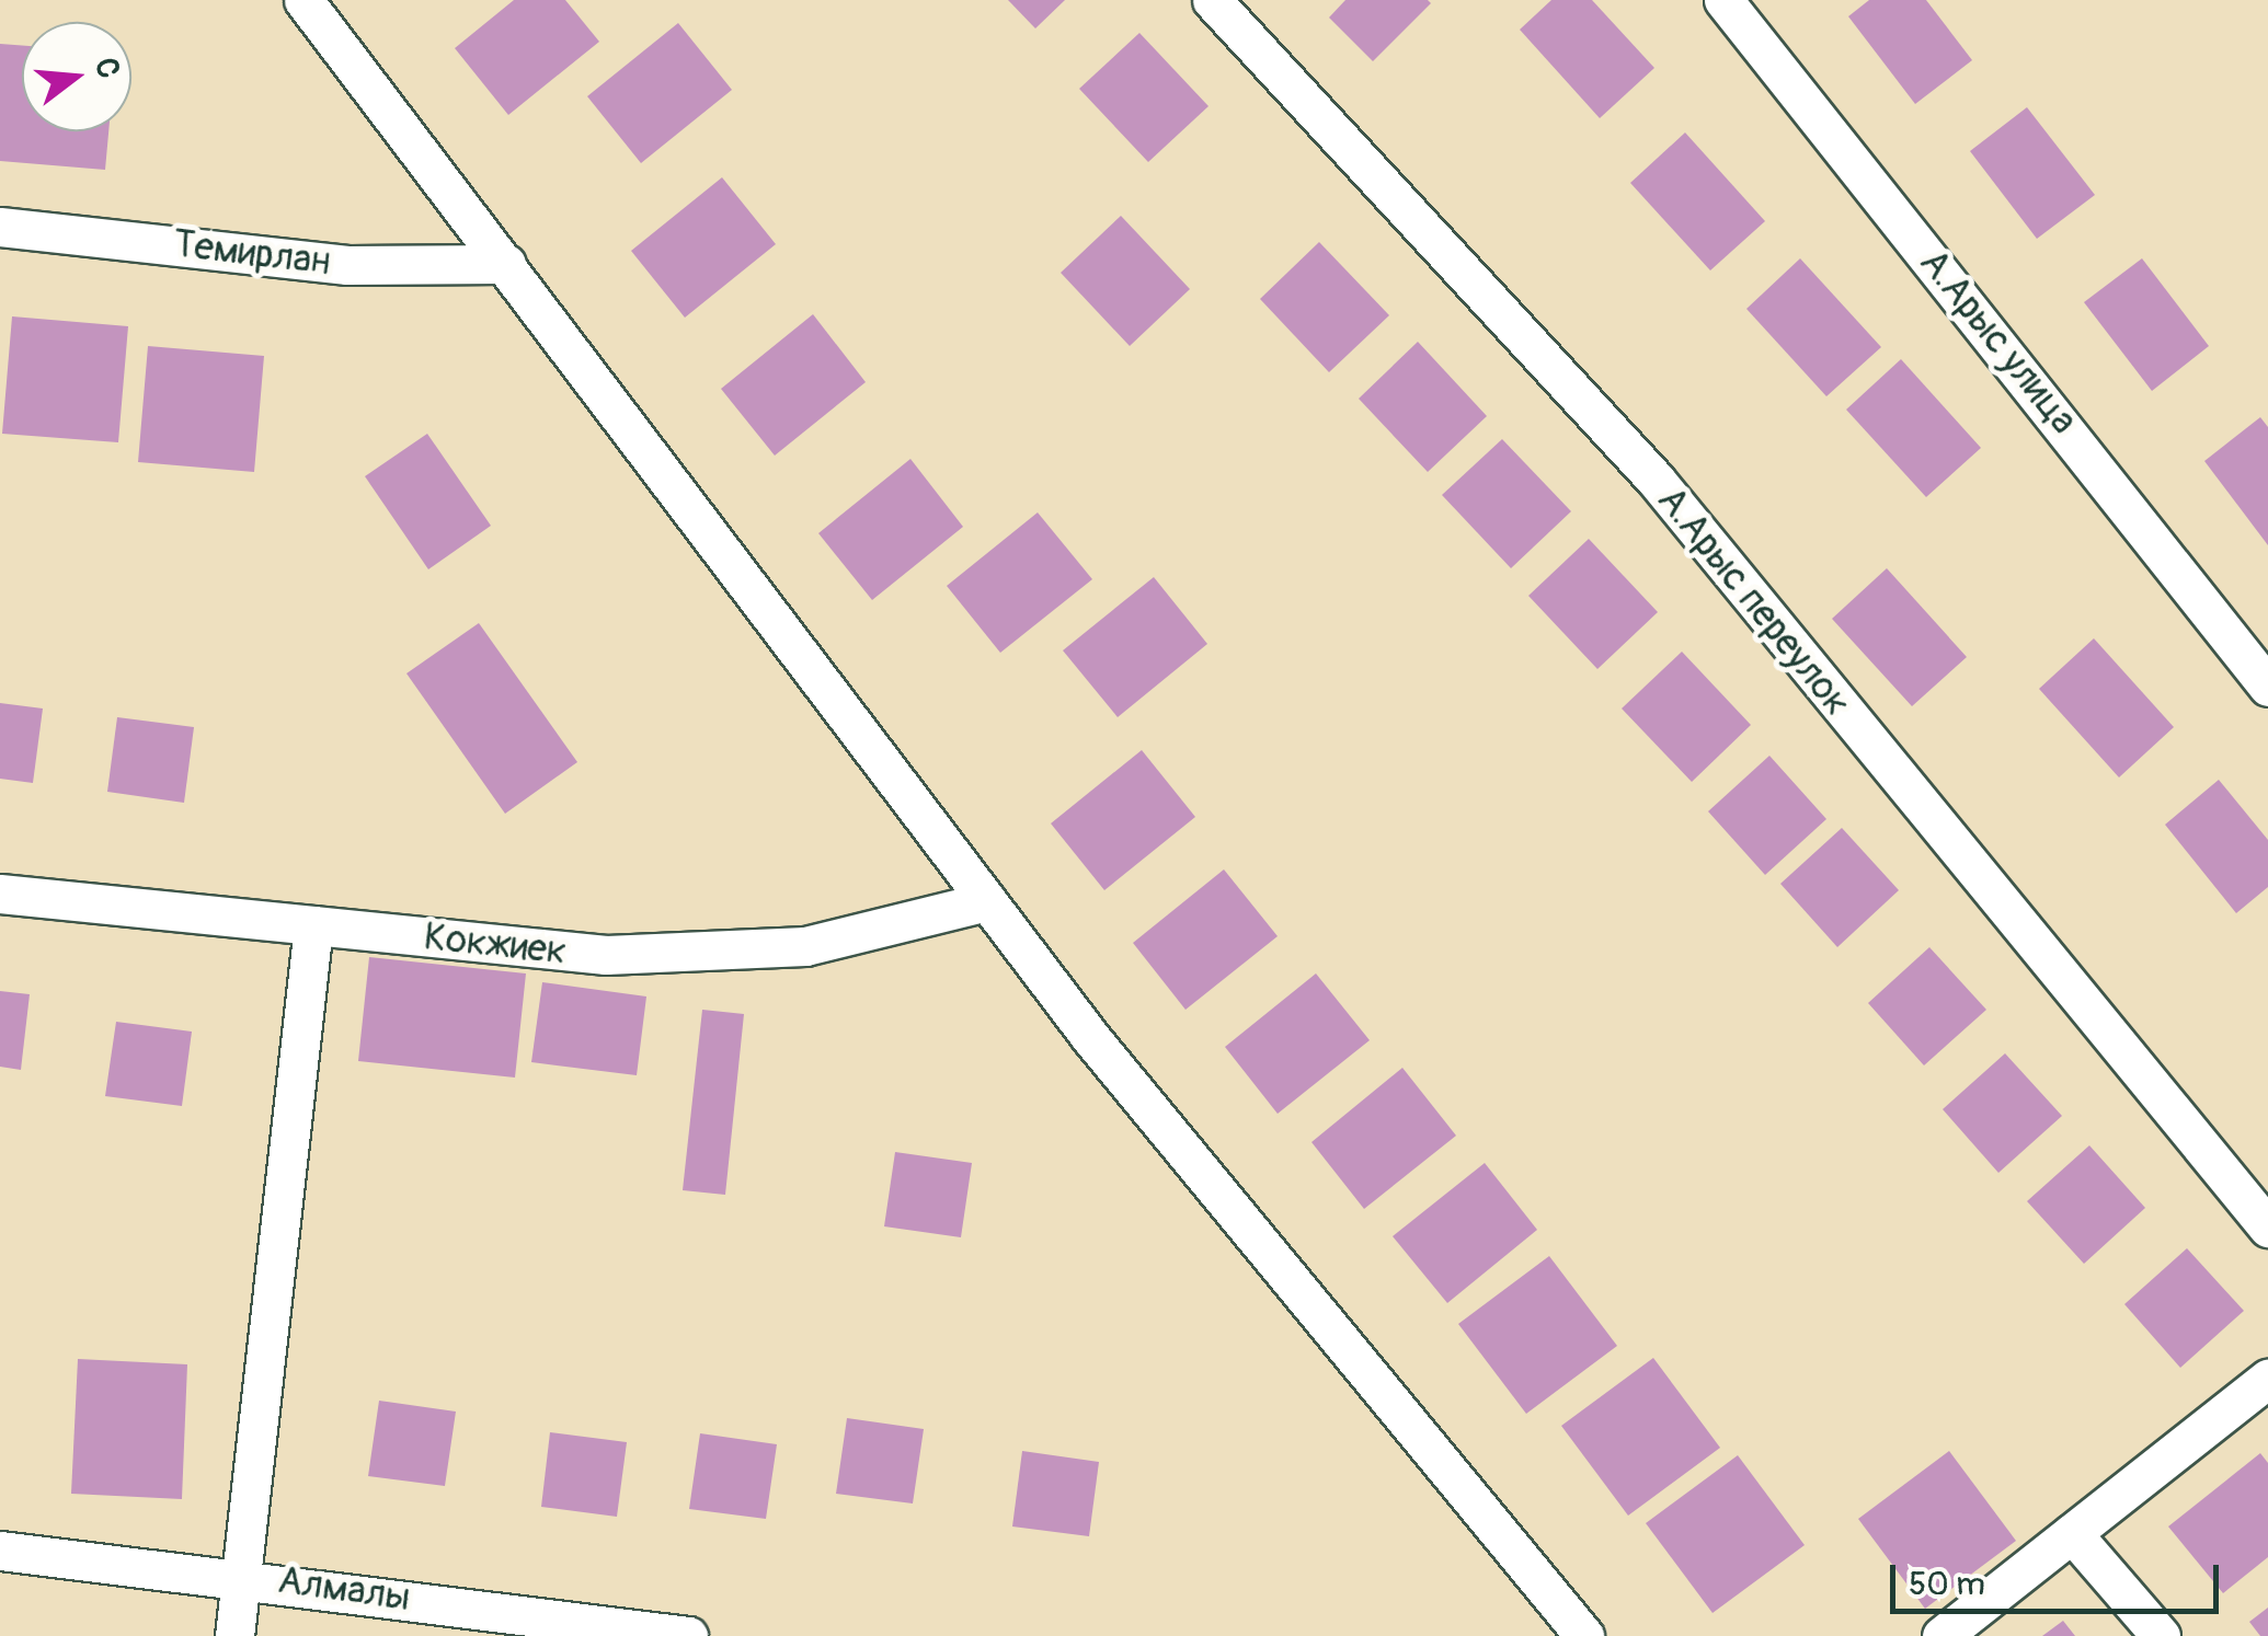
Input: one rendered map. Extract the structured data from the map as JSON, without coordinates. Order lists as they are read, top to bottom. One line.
{"streets":{"street":["Темирлан","А.Арыс улица","А.Арыс переулок","Кокжиек","Алмалы"]},"scale_bar":"50 m","north":"right"}
